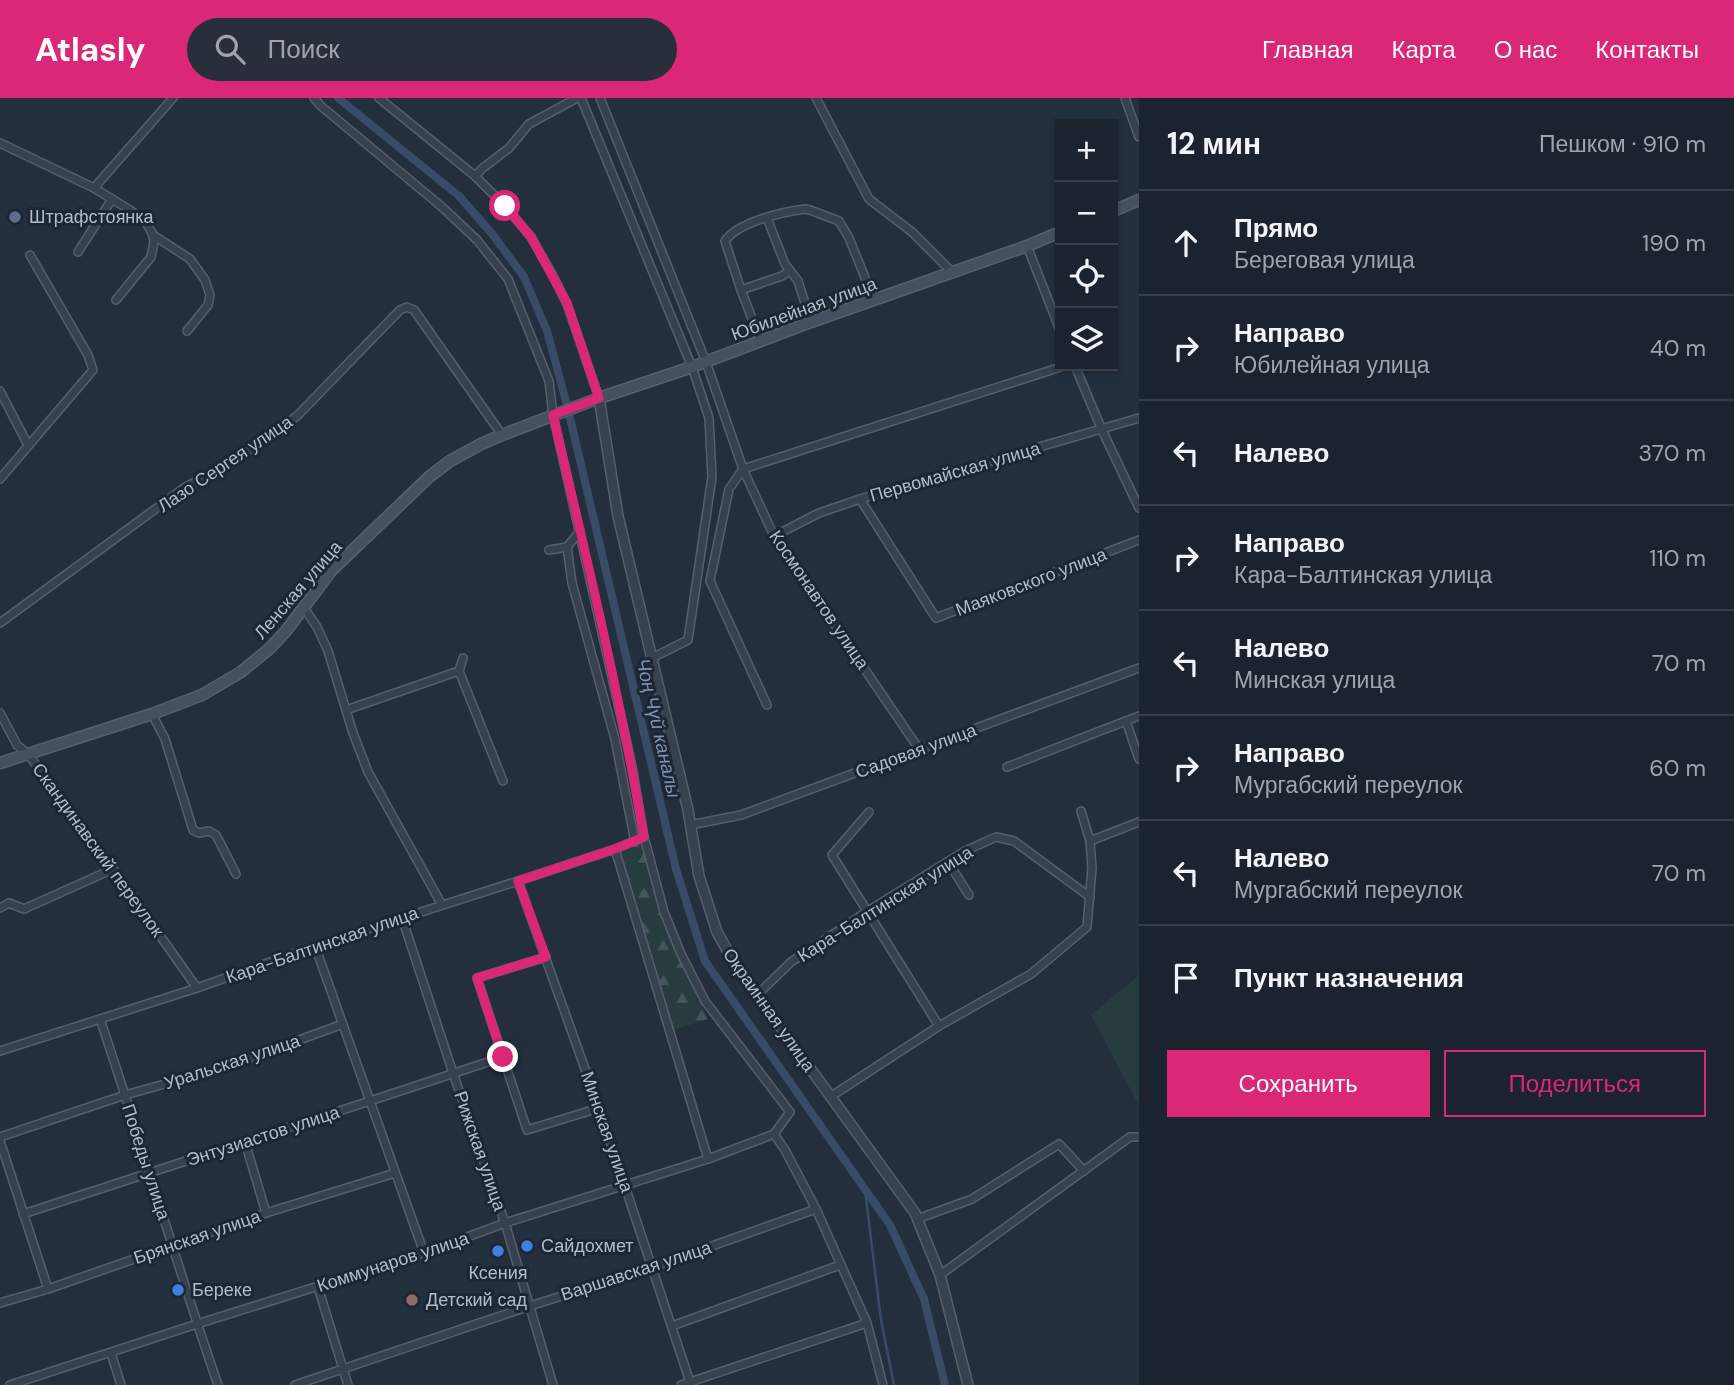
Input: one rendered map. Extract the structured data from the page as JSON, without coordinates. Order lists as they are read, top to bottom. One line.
{"streets":{"main road":["Юбилейная улица","Ленская улица"],"street":["Лазо Сергея улица","Первомайская улица","Маяковского улица","Космонавтов улица","Садовая улица","Скандинавский переулок","Кара-Балтинская улица","Окраинная улица","Уральская улица","Минская улица","Энтузиастов улица","Рижская улица","Победы улица","Брянская улица","Коммунаров улица","Варшавская улица"]},"crossings":[["Юбилейная улица","Ленская улица"],["Юбилейная улица","Космонавтов улица"],["Юбилейная улица","Окраинная улица"],["Лазо Сергея улица","Ленская улица"],["Первомайская улица","Маяковского улица"],["Первомайская улица","Космонавтов улица"],["Ленская улица","Скандинавский переулок"],["Космонавтов улица","Садовая улица"],["Садовая улица","Окраинная улица"],["Скандинавский переулок","Кара-Балтинская улица"],["Кара-Балтинская улица","Окраинная улица"],["Кара-Балтинская улица","Минская улица"],["Кара-Балтинская улица","Рижская улица"],["Кара-Балтинская улица","Победы улица"],["Уральская улица","Победы улица"],["Минская улица","Коммунаров улица"],["Минская улица","Варшавская улица"],["Энтузиастов улица","Рижская улица"],["Энтузиастов улица","Победы улица"],["Рижская улица","Коммунаров улица"],["Рижская улица","Варшавская улица"],["Победы улица","Брянская улица"],["Победы улица","Коммунаров улица"]],"water":["Чоң Чүй каналы"],"places":["Штрафстоянка","Сайдохмет","Ксения","Береке","Детский сад"],"page":{"header":"Atlasly","search":"Поиск","nav":["Главная","Карта","О нас","Контакты"],"heading":["12 мин","Пешком · 910 m"],"map_buttons":["+","−"],"list":[["Прямо","Береговая улица","190 m"],["Направо","Юбилейная улица","40 m"],["Налево","370 m"],["Направо","Кара-Балтинская улица","110 m"],["Налево","Минская улица","70 m"],["Направо","Мургабский переулок","60 m"],["Налево","Мургабский переулок","70 m"],"Пункт назначения"],"buttons":["Сохранить","Поделиться"]}}
